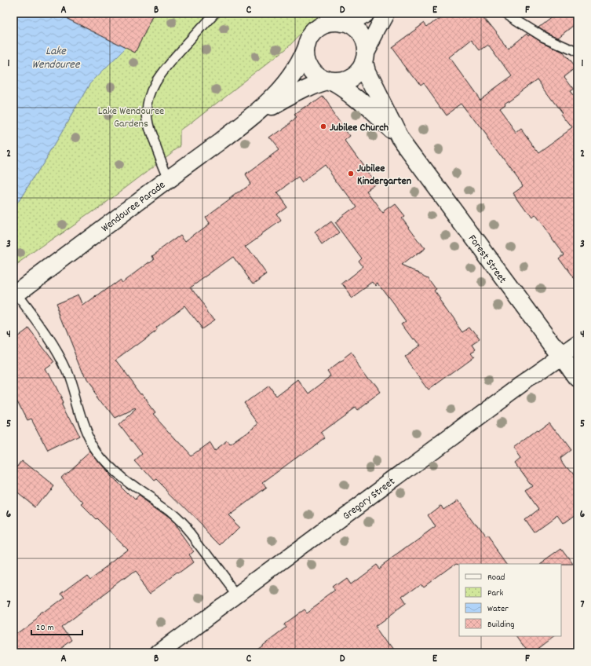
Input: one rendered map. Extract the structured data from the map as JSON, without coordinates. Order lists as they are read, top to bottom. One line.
{"streets":{"street":["Wendouree Parade","Forest Street","Gregory Street"]},"crossings":[["Wendouree Parade","Forest Street"],["Forest Street","Gregory Street"]],"water":["Lake Wendouree"],"parks":["Lake Wendouree Gardens"],"places":["Jubilee Church","Jubilee Kindergarten"],"legend":["Road","Park","Water","Building"],"scale_bar":"20 m","grid":{"columns":["A","B","C","D","E","F"],"rows":["1","2","3","4","5","6","7"]}}
